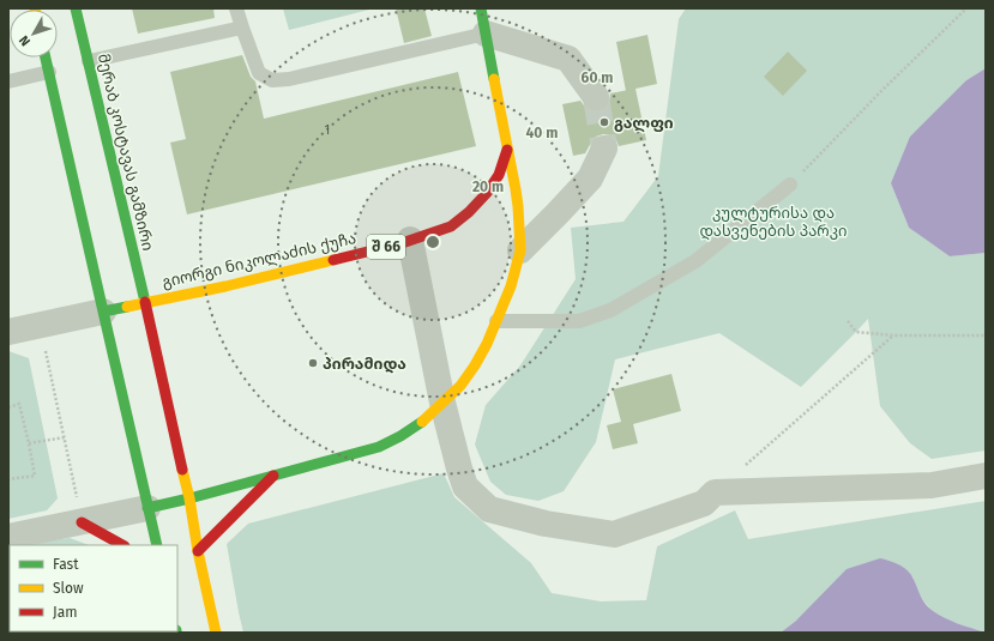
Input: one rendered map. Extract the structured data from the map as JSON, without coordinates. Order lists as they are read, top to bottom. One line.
{"streets":{"main road":["მერაბ კოსტავას გამზირი","შ 66","გიორგი ნიკოლაძის ქუჩა"]},"crossings":[["მერაბ კოსტავას გამზირი","შ 66"],["მერაბ კოსტავას გამზირი","გიორგი ნიკოლაძის ქუჩა"],["შ 66","გიორგი ნიკოლაძის ქუჩა"]],"parks":["კულტურისა და დასვენების პარკი"],"places":["გალფი","პირამიდა"],"house_numbers":["1"],"legend":["Fast","Slow","Jam"],"north":"bottom left","rings":["60 m","40 m","20 m"]}
